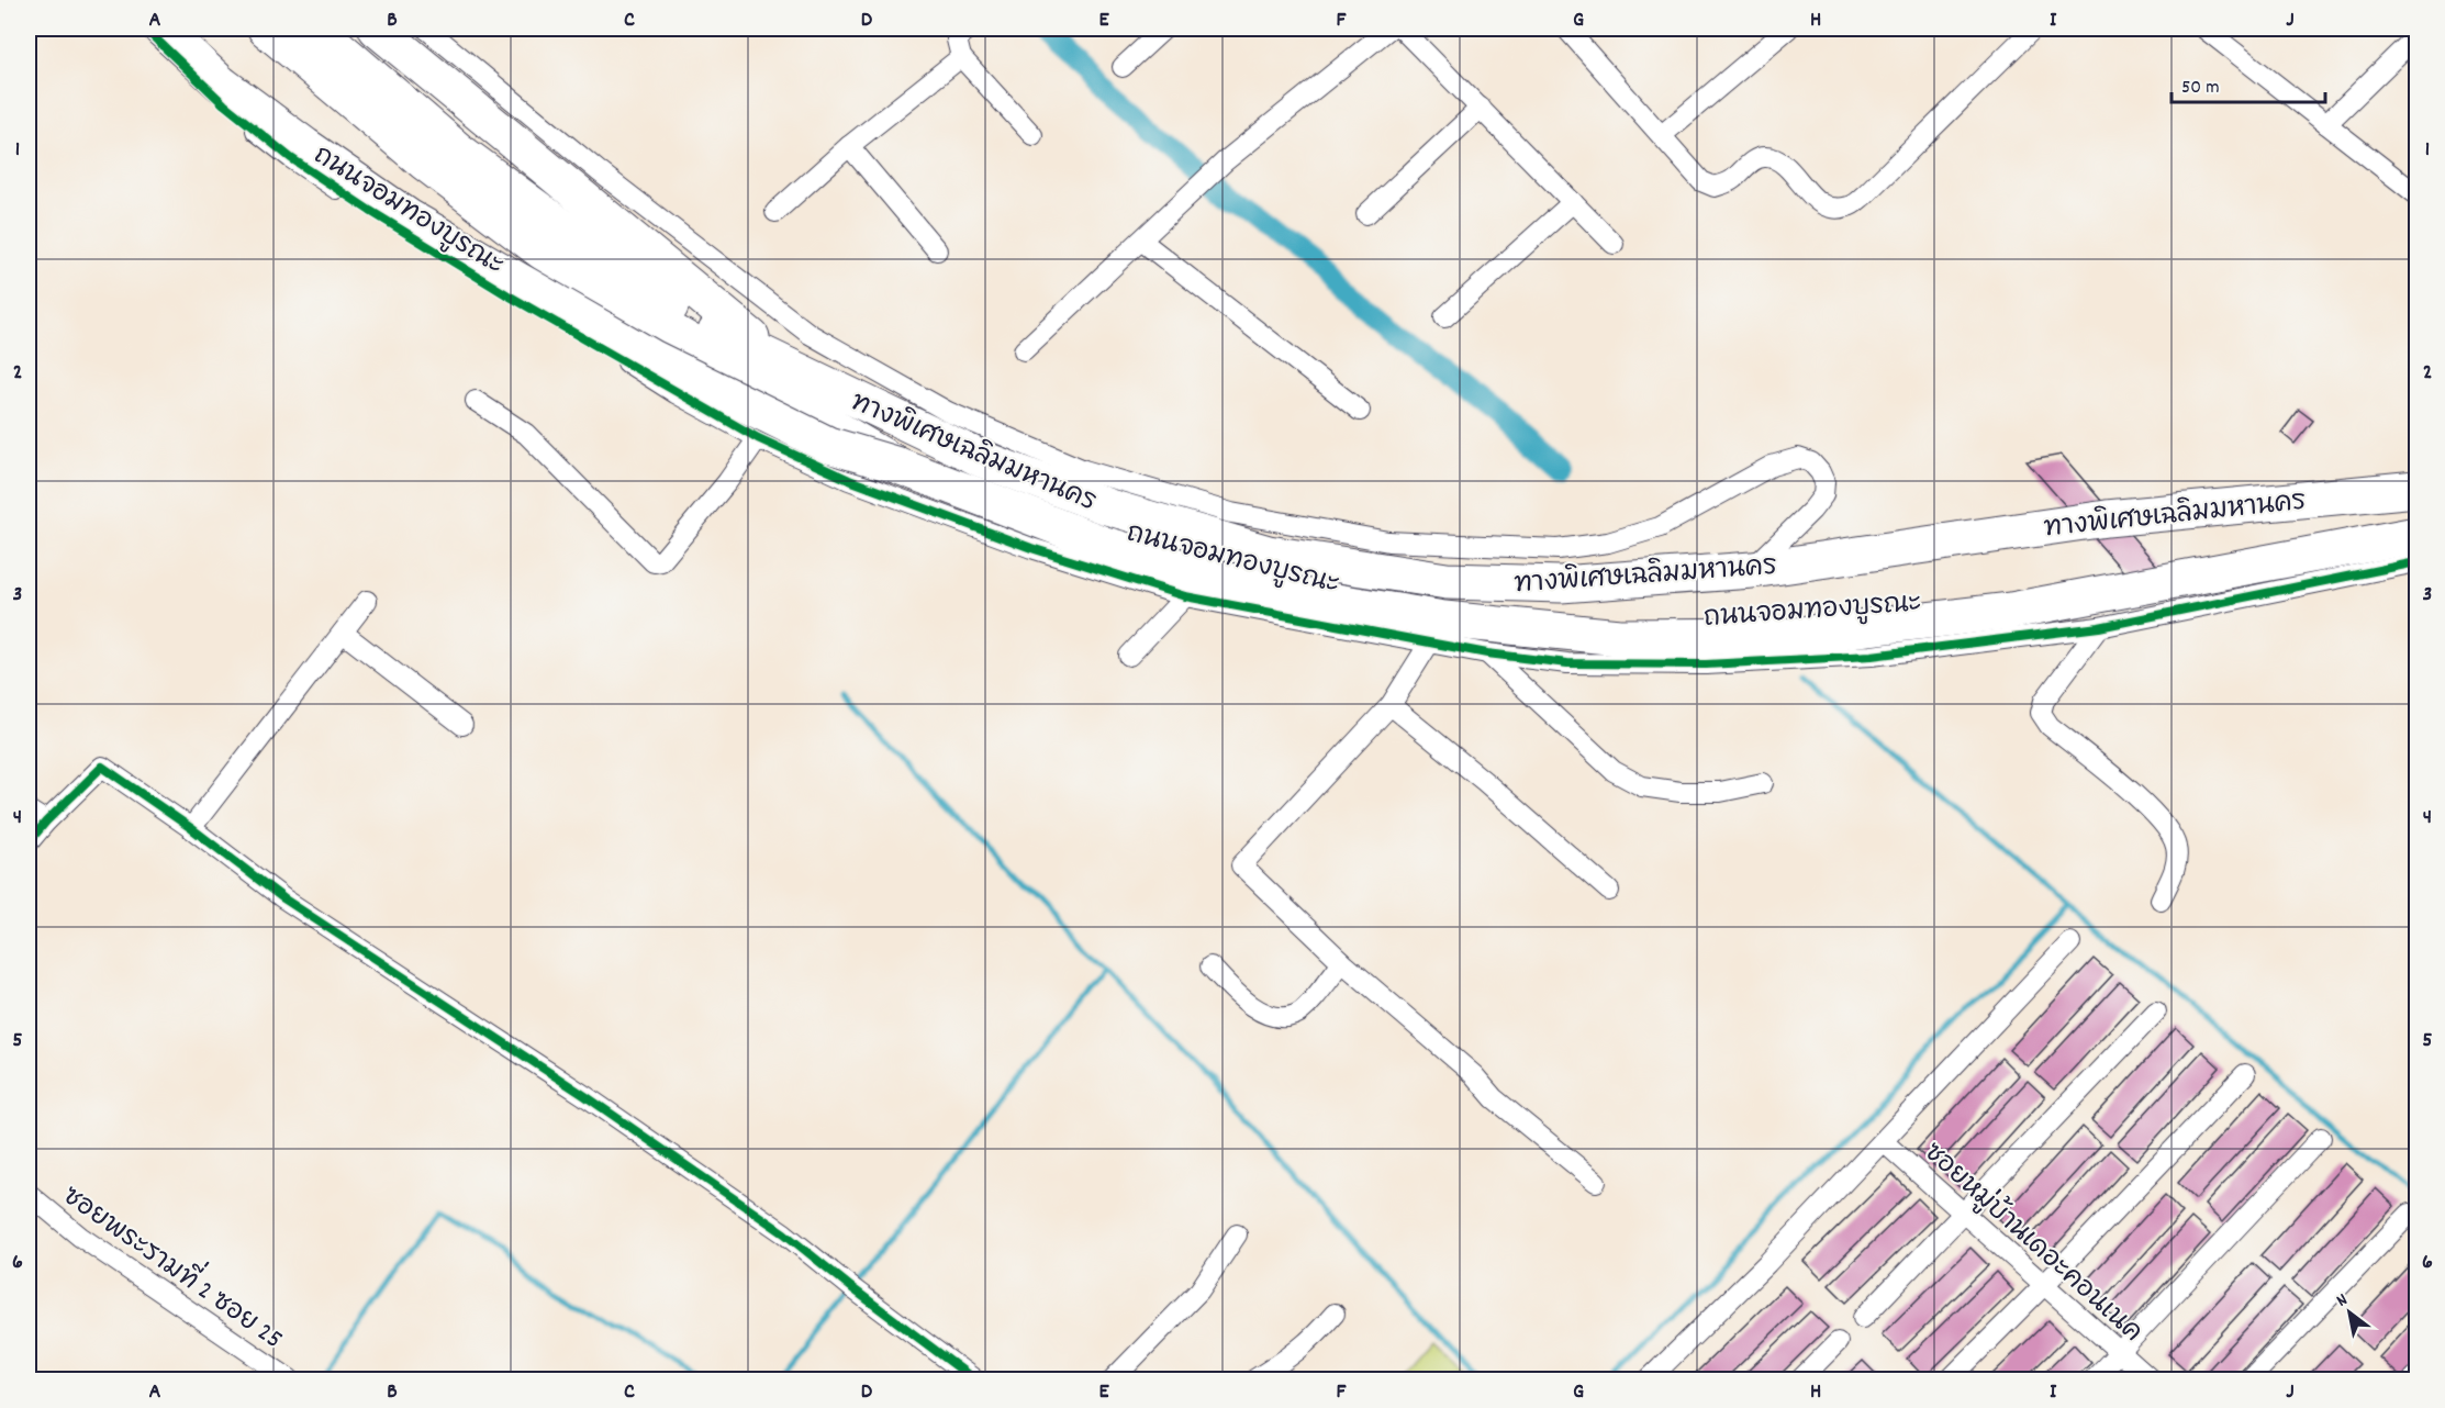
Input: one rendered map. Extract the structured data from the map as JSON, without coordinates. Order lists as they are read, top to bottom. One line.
{"streets":{"highway":["ทางพิเศษเฉลิมมหานคร"],"street":["ถนนจอมทองบูรณะ","ซอยหมู่บ้านเดอะคอนเนค","ซอยพระรามที่ 2 ซอย 25"]},"scale_bar":"50 m","north":"top left","grid":{"columns":["A","B","C","D","E","F","G","H","I","J"],"rows":["1","2","3","4","5","6"]}}
